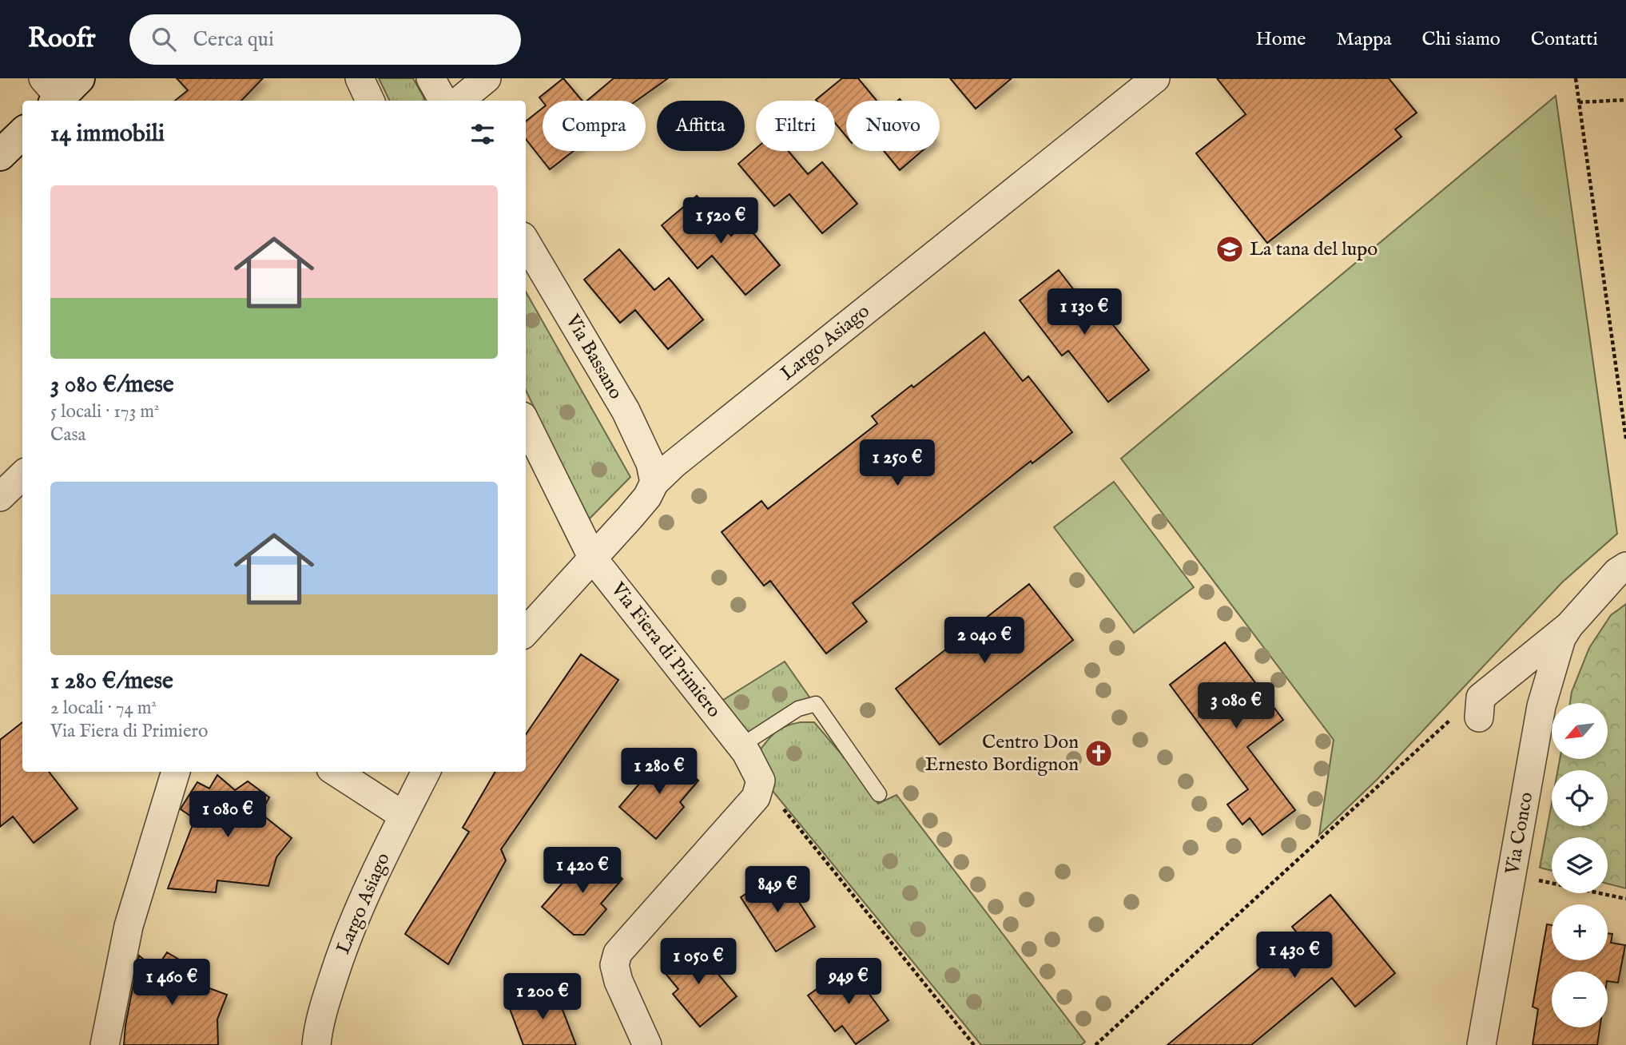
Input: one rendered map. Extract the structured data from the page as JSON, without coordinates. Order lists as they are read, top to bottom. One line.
{"streets":{"street":["Largo Asiago","Via Bassano","Via Fiera di Primiero","Via Conco"]},"crossings":[["Largo Asiago","Via Bassano"],["Largo Asiago","Via Fiera di Primiero"]],"places":{"school or university":["La tana del lupo"],"church":["Centro Don Ernesto Bordignon"]},"north":"bottom left","page":{"header":"Roofr","search":"Cerca qui","nav":["Home","Mappa","Chi siamo","Contatti"],"chip":["Compra","Affitta","Filtri","Nuovo"],"heading":"14 immobili","list":[{"name":"3 080 €/mese","note":"5 locali · 173 m² · Casa"},{"name":"1 280 €/mese","note":"2 locali · 74 m² · Via Fiera di Primiero"}],"price":["1 520 €","1 130 €","1 250 €","2 040 €","3 080 €","1 280 €","1 080 €","1 420 €","849 €","1 430 €","1 050 €","949 €","1 460 €","1 200 €"],"map_buttons":["+","−"]}}
